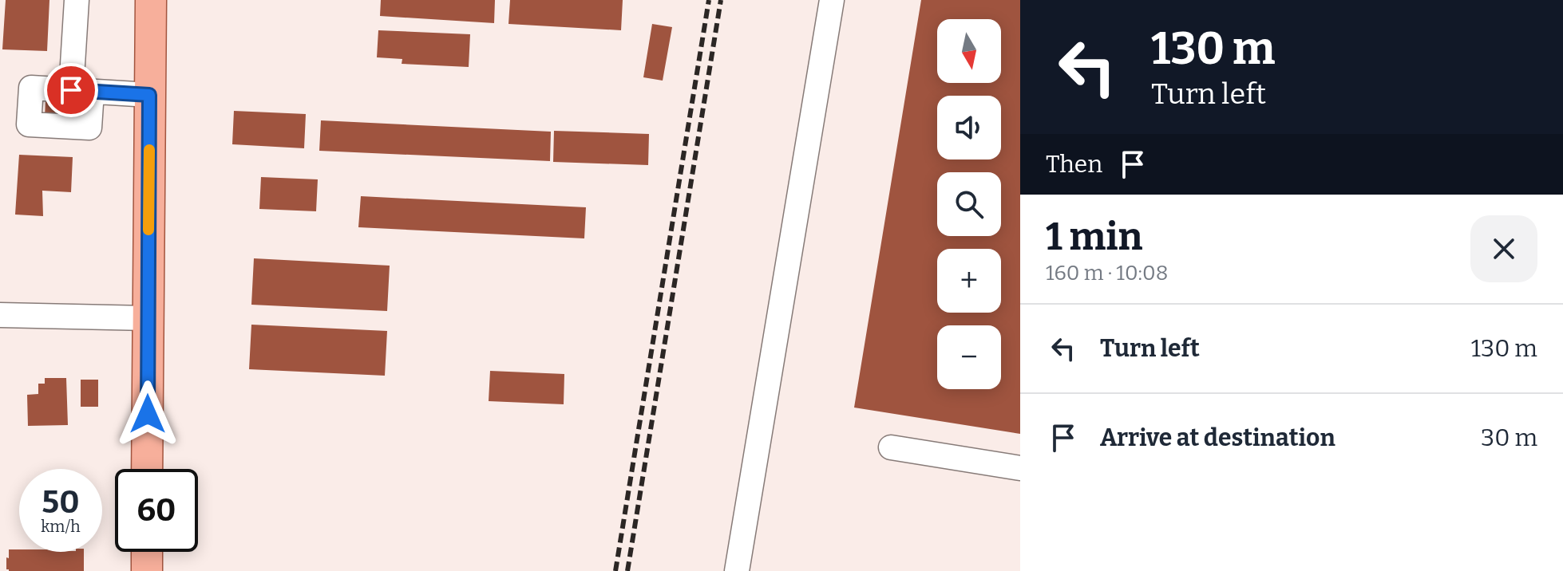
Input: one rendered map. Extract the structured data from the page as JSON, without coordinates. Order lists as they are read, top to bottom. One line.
{"north":"bottom","page":{"turn":["130 m","Turn left"],"map_buttons":["+","−"],"then":"Then","heading":["1 min","160 m · 10:08"],"list":[{"name":"Turn left","value":"130 m"},{"name":"Arrive at destination","value":"30 m"}],"speed":"50 km/h","limit":"60"}}
